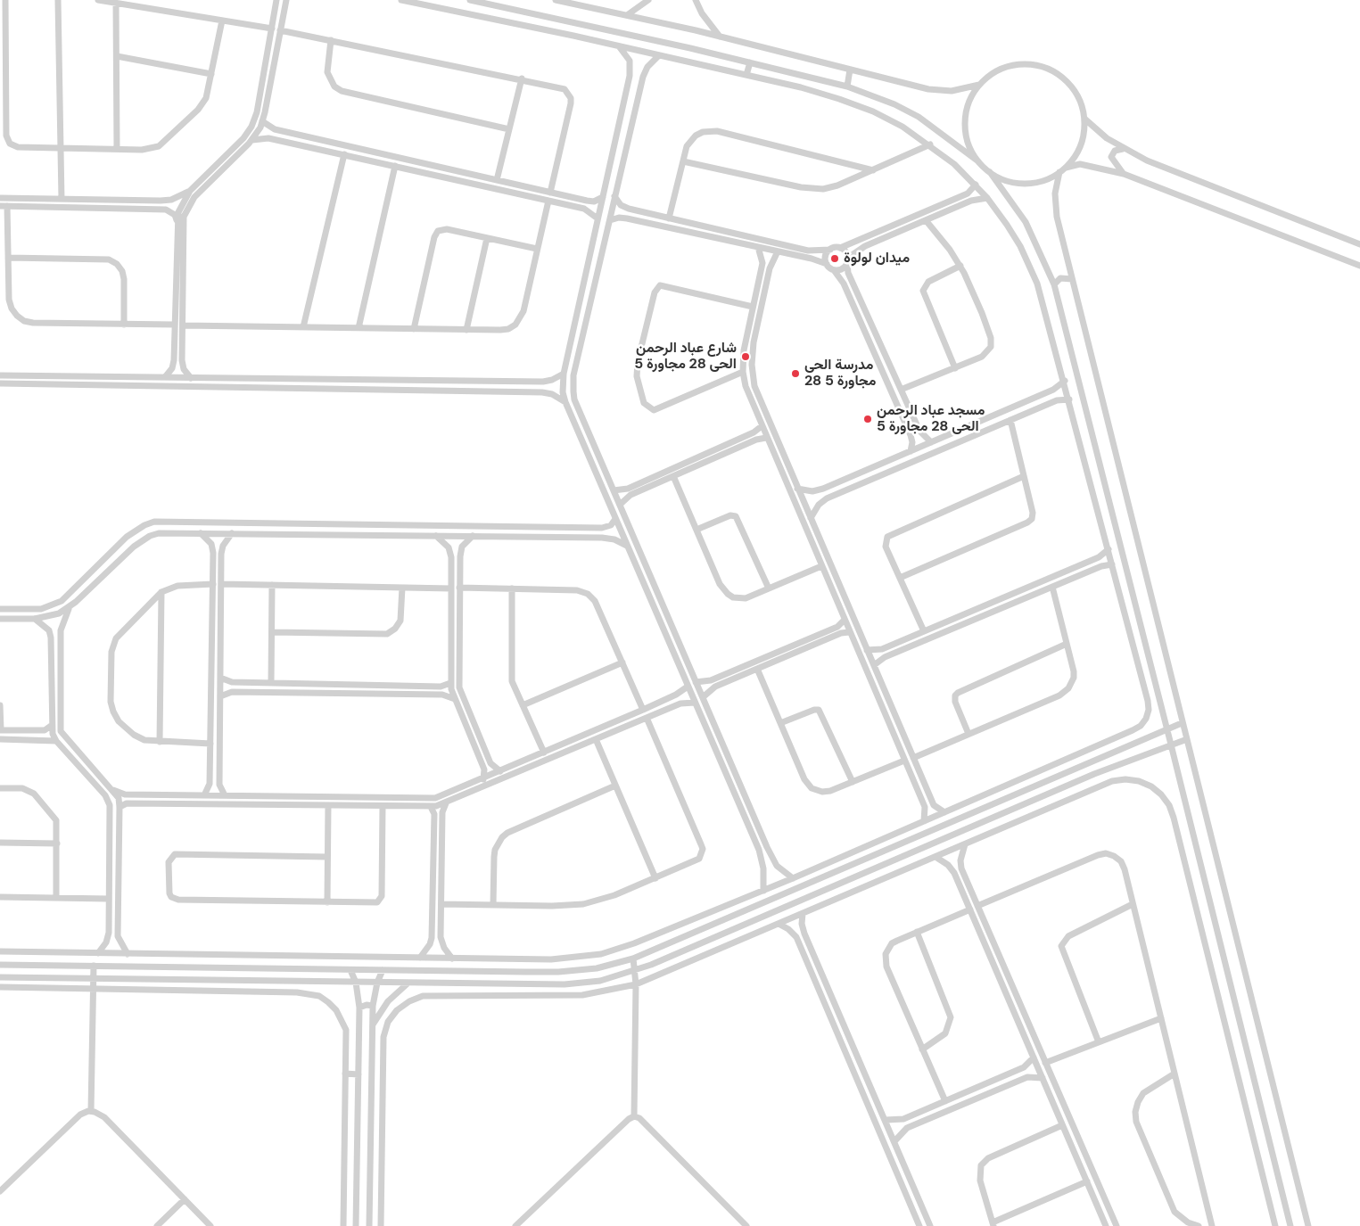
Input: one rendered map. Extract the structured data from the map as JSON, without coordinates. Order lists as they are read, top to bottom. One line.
{"places":["ميدان لولوة","شارع عباد الرحمن الحى 28 مجاورة 5","مدرسة الحى 28 مجاورة 5","مسجد عباد الرحمن الحى 28 مجاورة 5"]}
